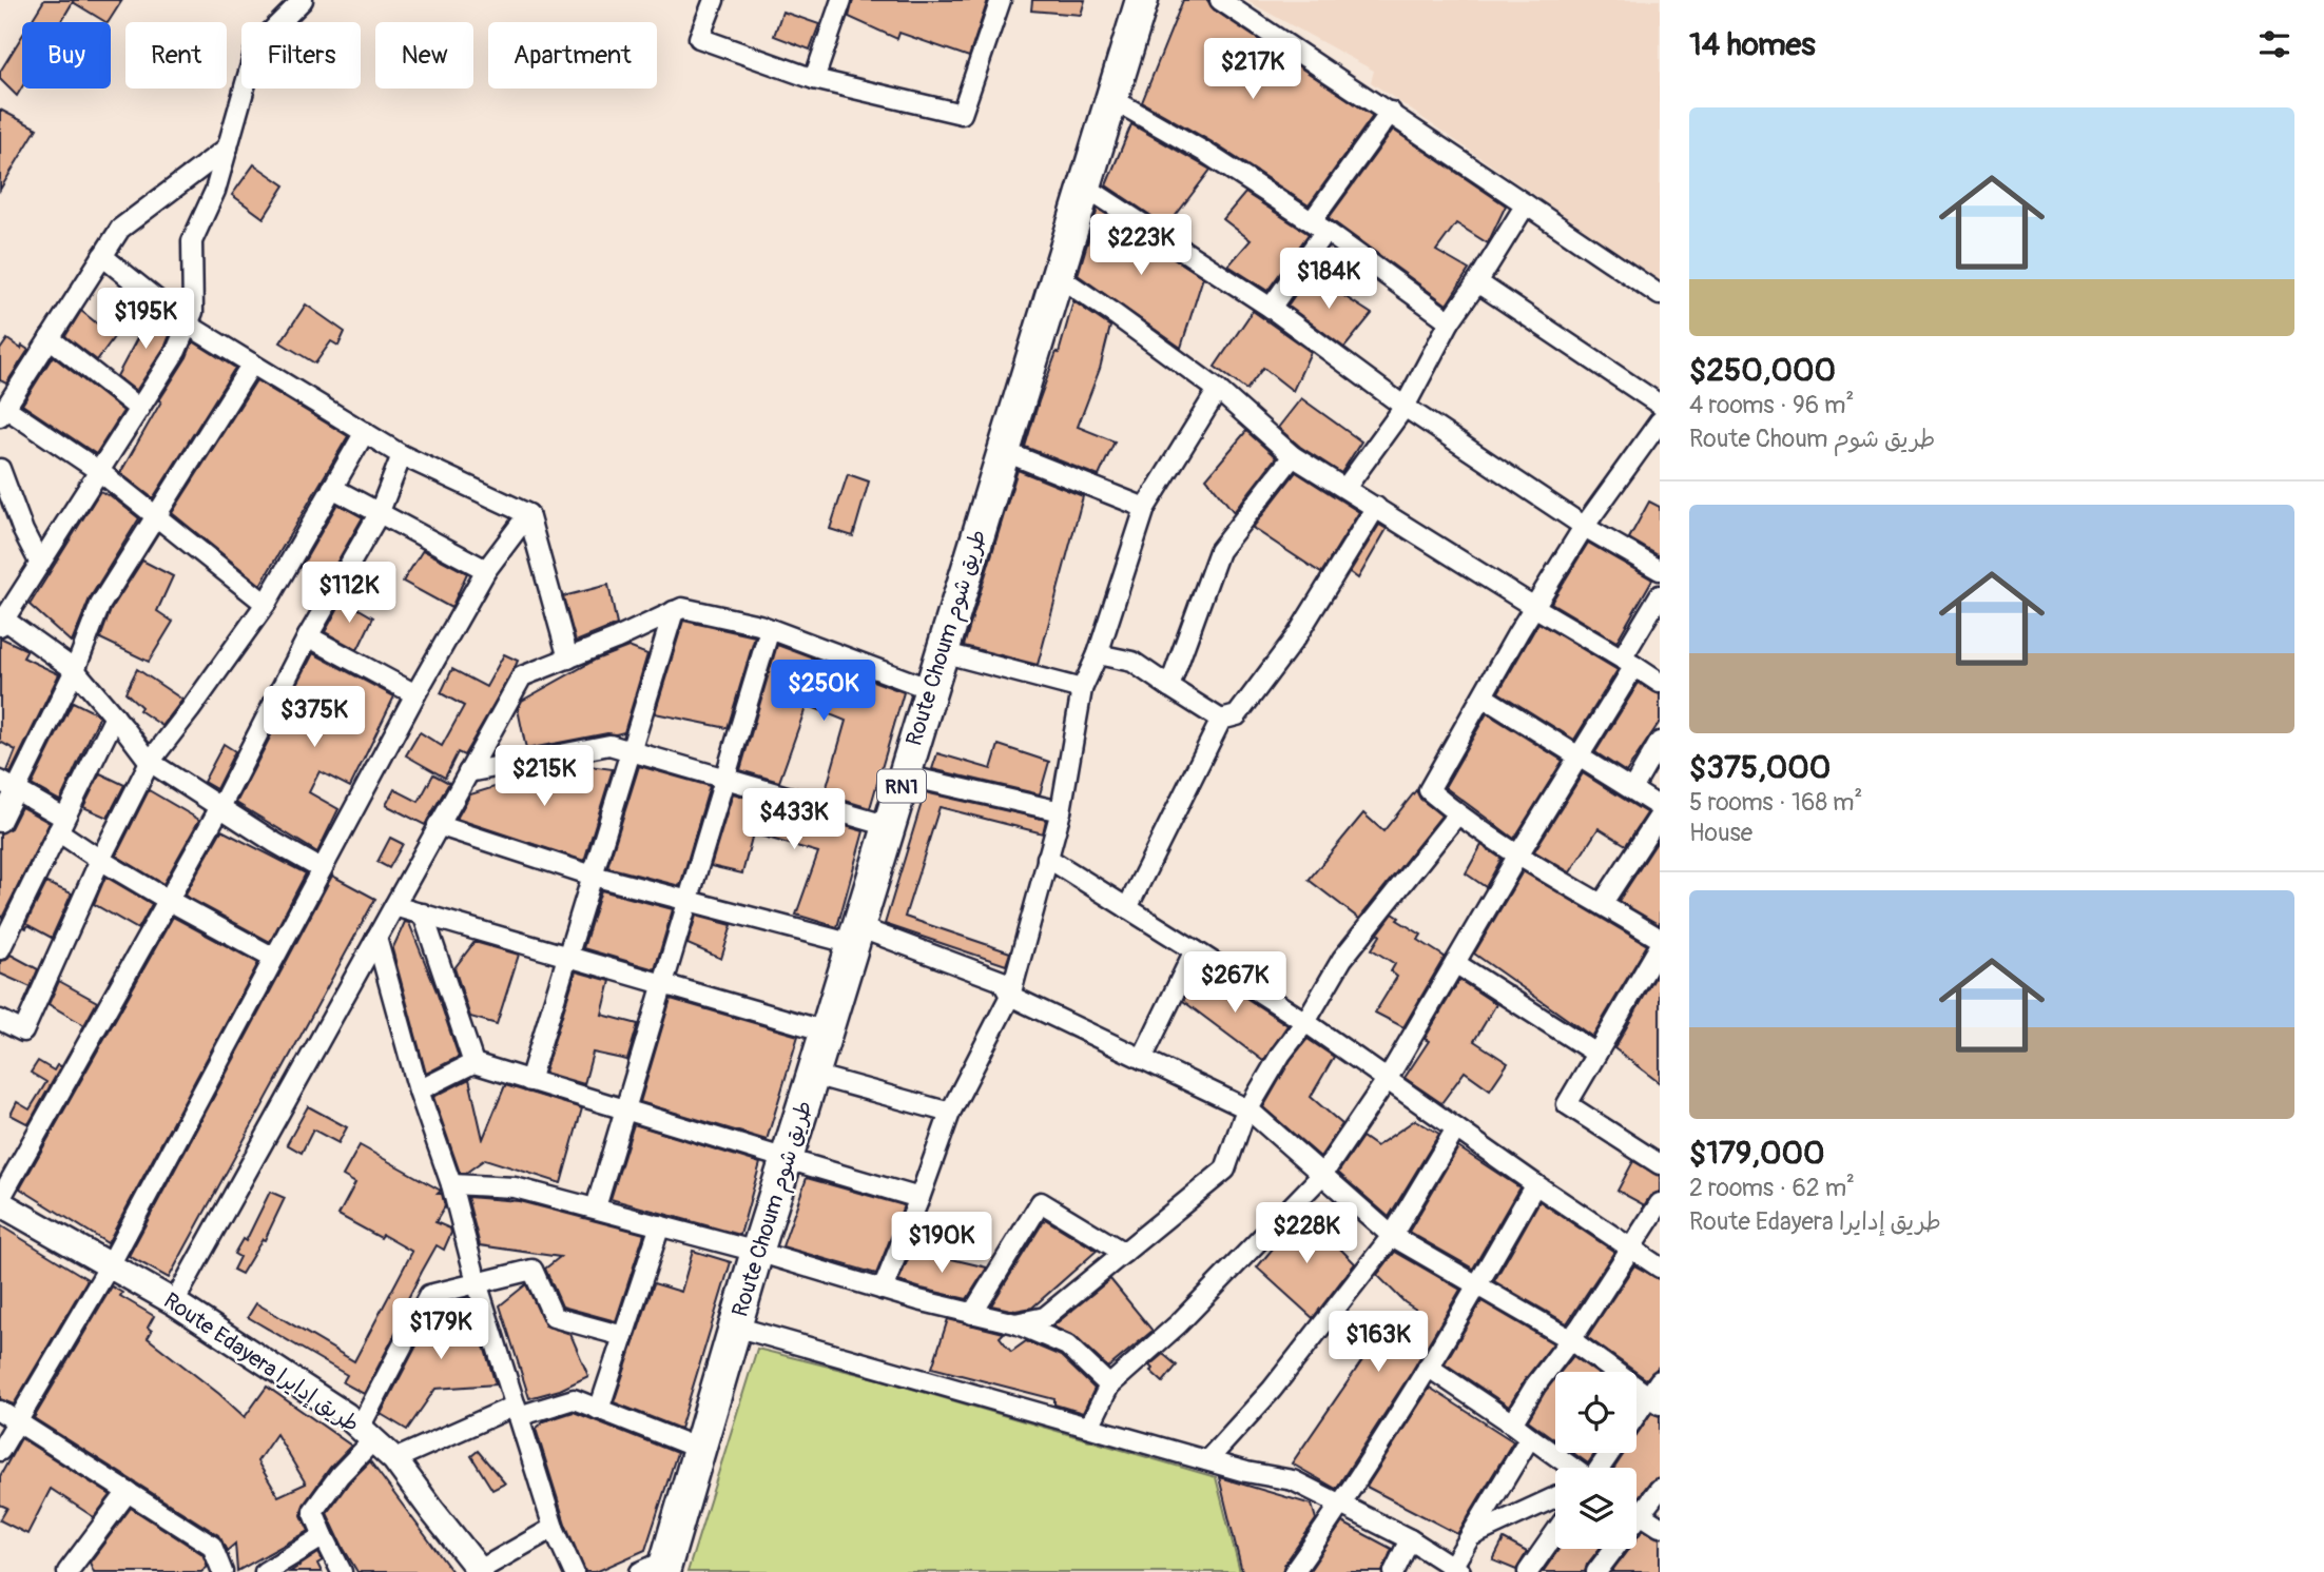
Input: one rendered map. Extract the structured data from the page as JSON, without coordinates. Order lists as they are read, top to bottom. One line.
{"streets":{"highway":["Route Choum طريق شوم","RN1"],"street":["Route Edayera طريق إدايرا"]},"page":{"heading":"14 homes","chip":["Buy","Rent","Filters","New","Apartment"],"price":["$217K","$223K","$184K","$195K","$112K","$250K","$375K","$215K","$433K","$267K","$228K","$190K","$179K","$163K"],"list":[{"name":"$250,000","note":"4 rooms · 96 m² · Route Choum طريق شوم"},{"name":"$375,000","note":"5 rooms · 168 m² · House"},{"name":"$179,000","note":"2 rooms · 62 m² · Route Edayera طريق إدايرا"}]}}
